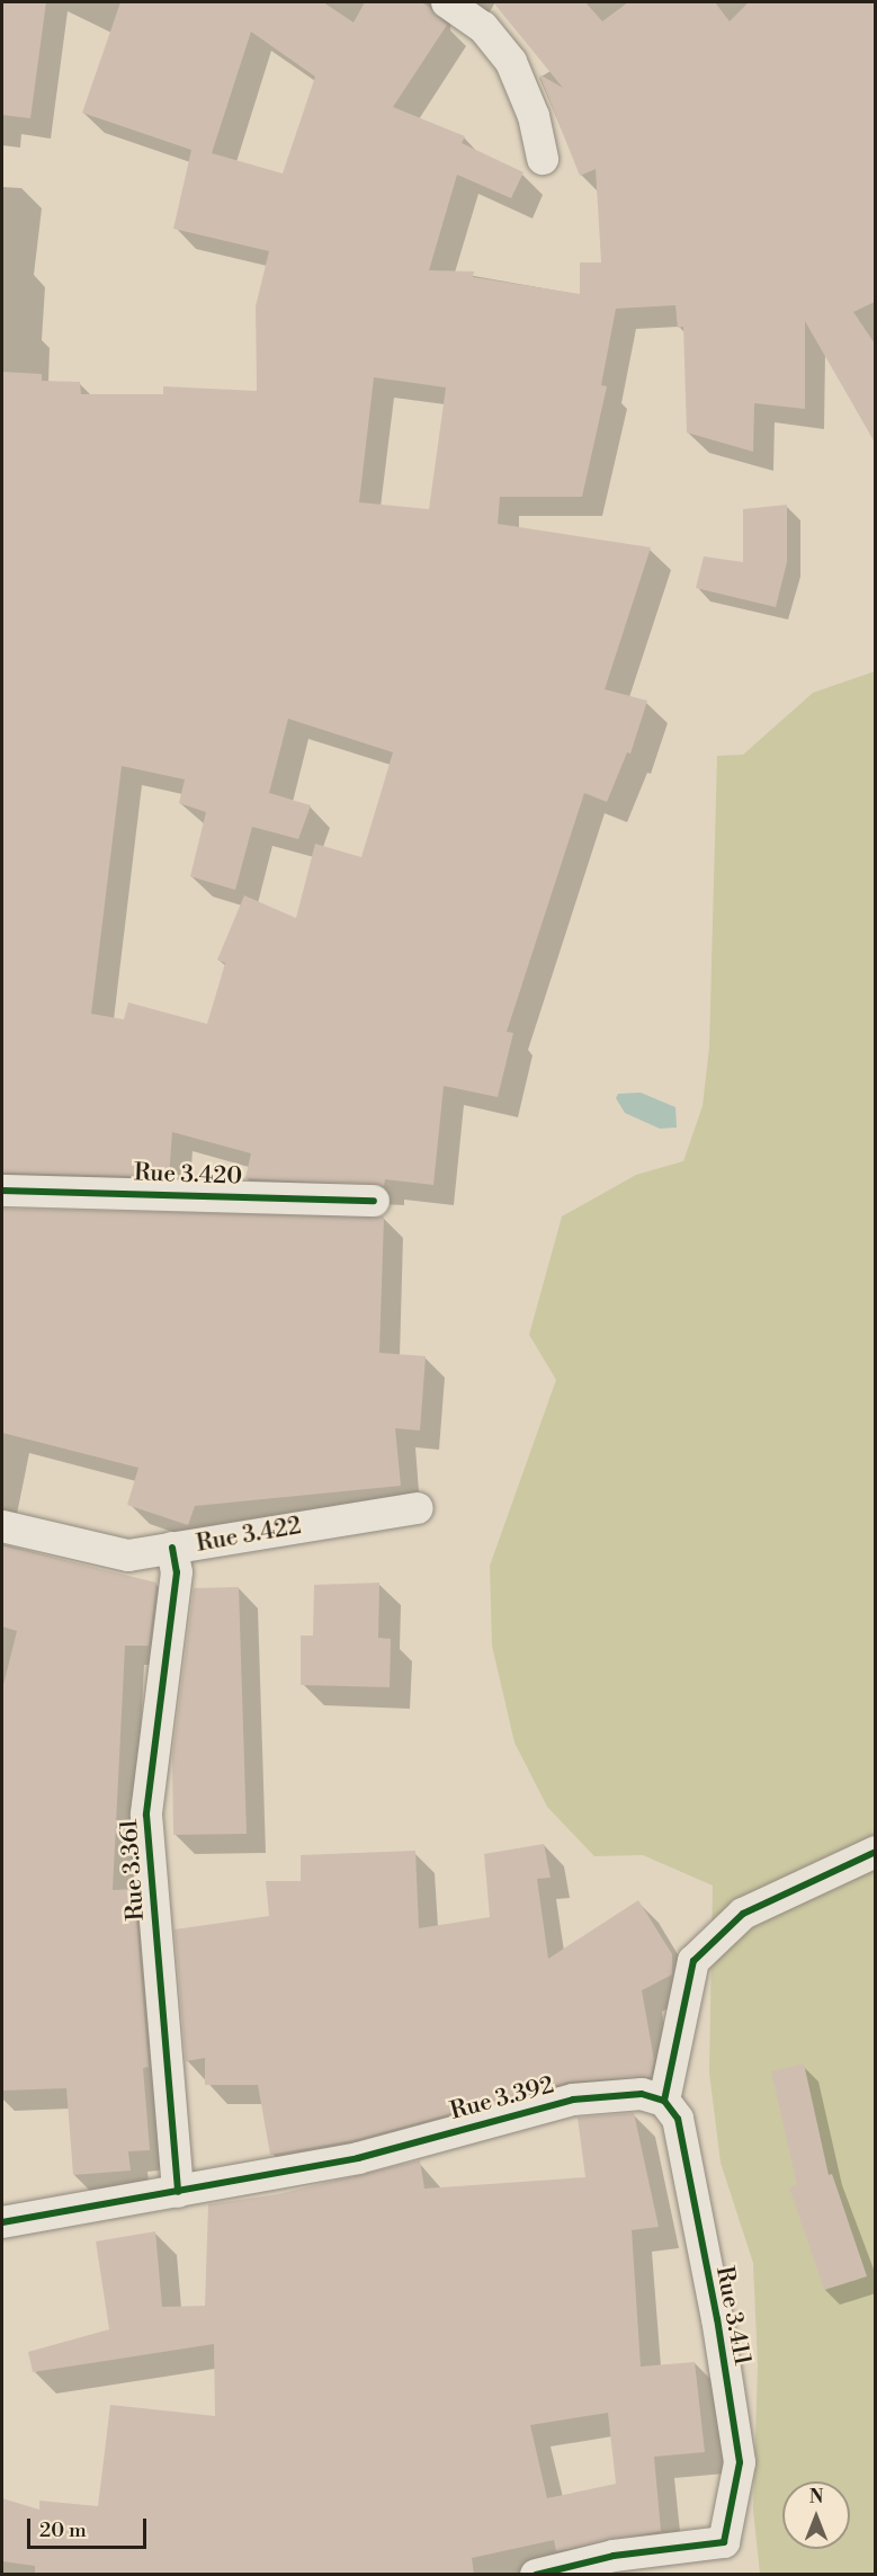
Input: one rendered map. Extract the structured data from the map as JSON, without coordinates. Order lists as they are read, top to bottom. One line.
{"streets":{"street":["Rue 3.420","Rue 3.422","Rue 3.361","Rue 3.392","Rue 3.411"]},"crossings":[["Rue 3.422","Rue 3.361"],["Rue 3.361","Rue 3.392"],["Rue 3.392","Rue 3.411"]],"scale_bar":"20 m","north":"top"}
